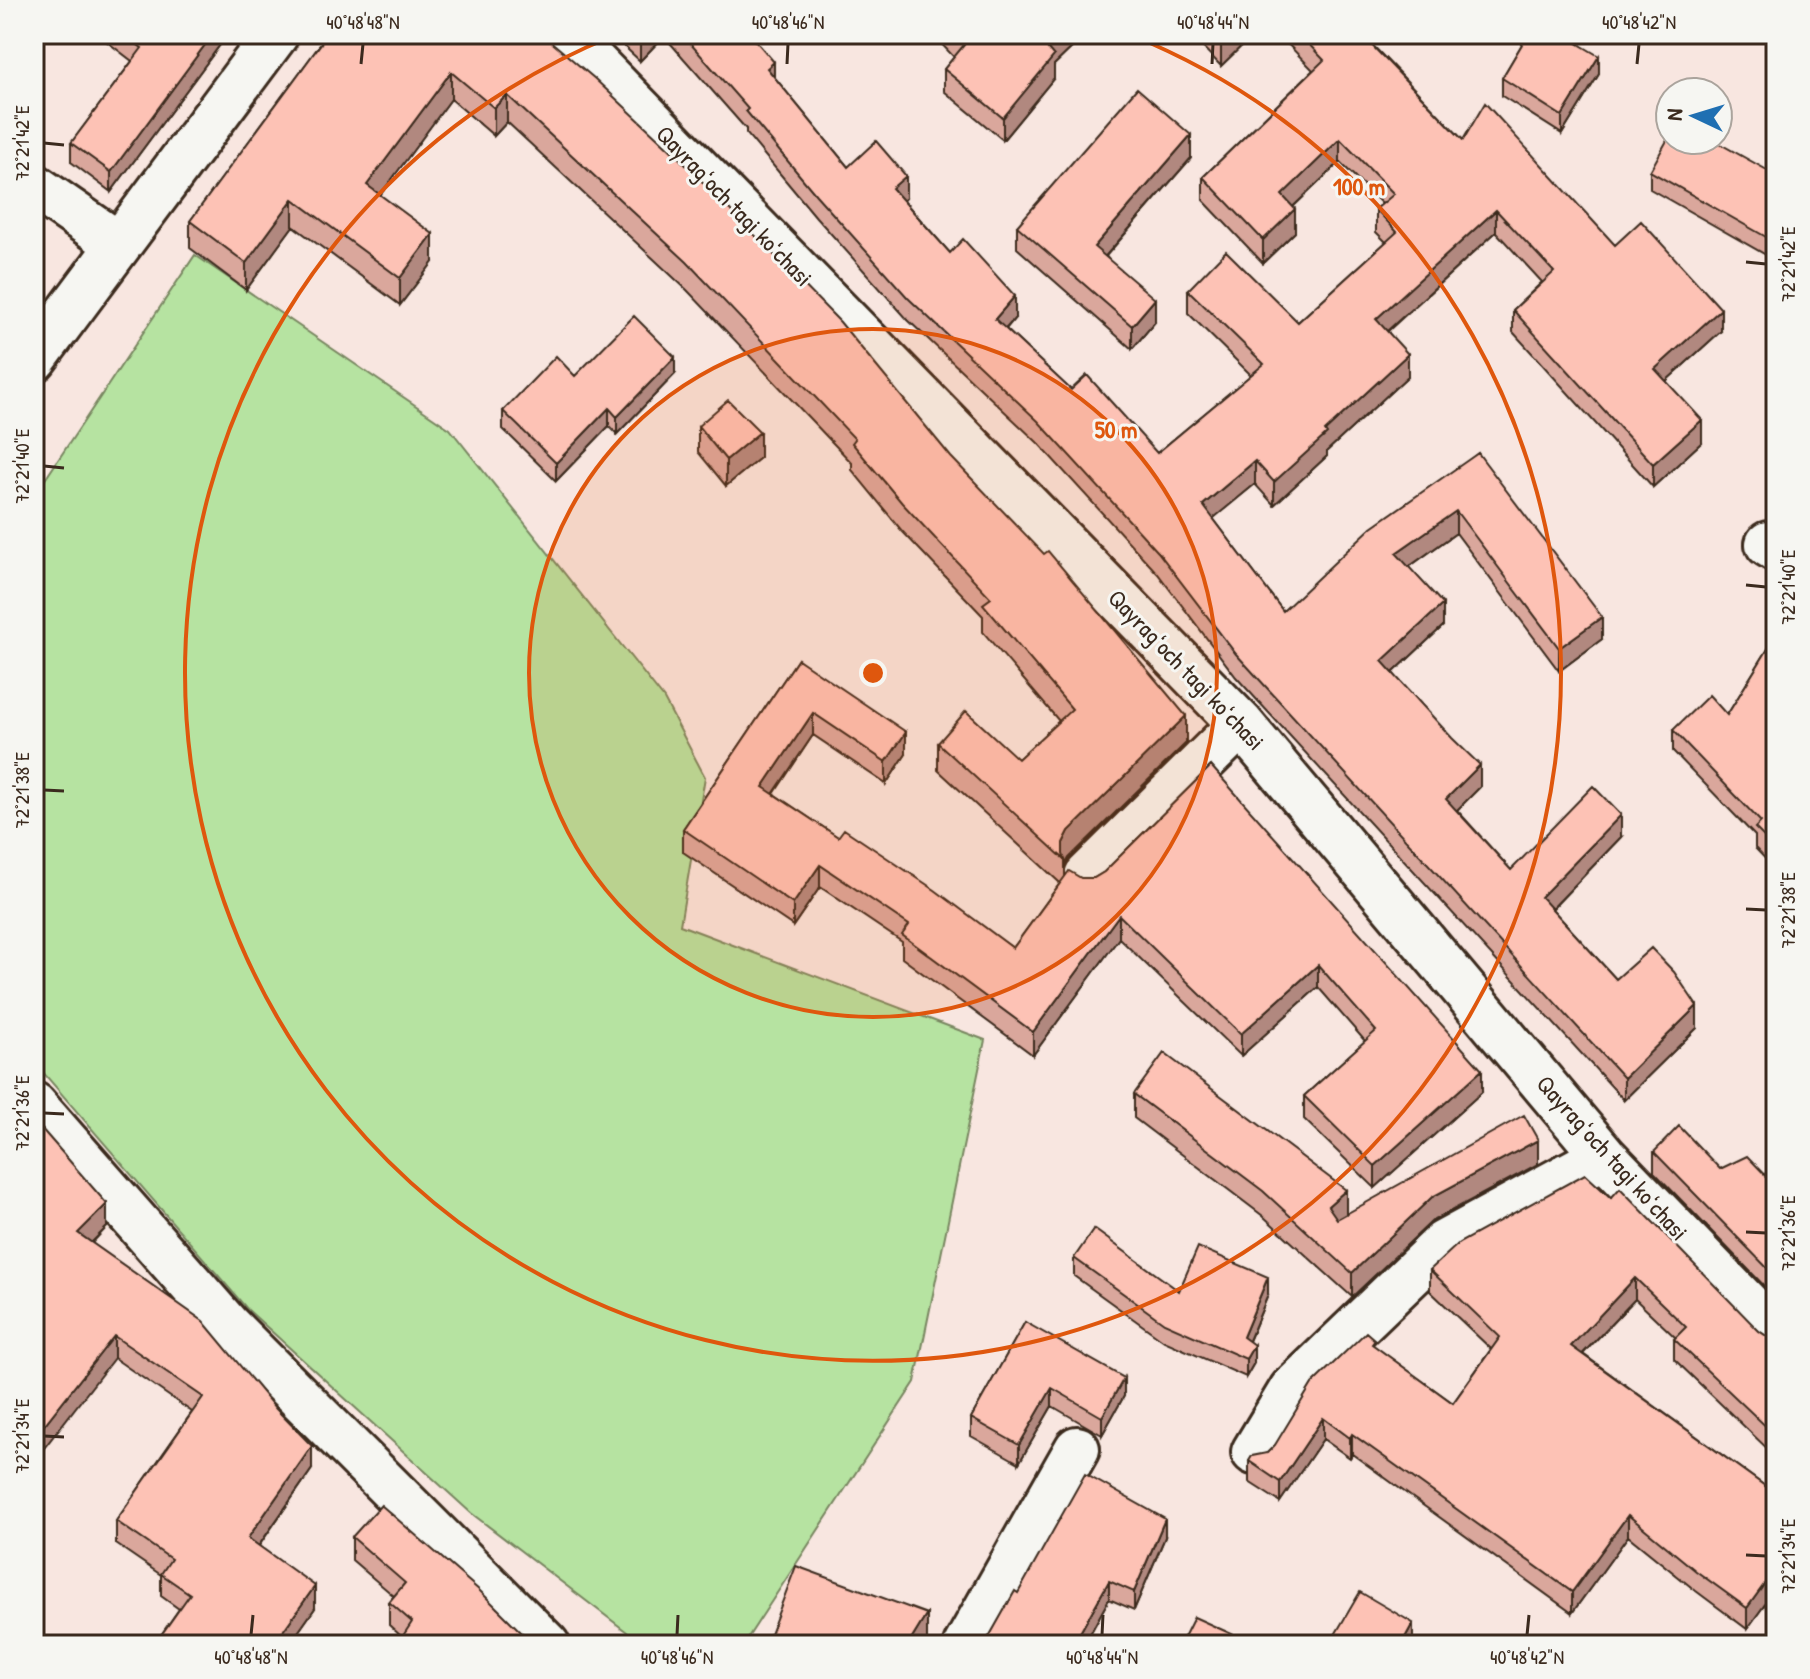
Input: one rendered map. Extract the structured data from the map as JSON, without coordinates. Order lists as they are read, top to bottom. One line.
{"streets":{"street":["Qayragʻoch tagi koʻchasi"]},"north":"left","coordinates":["40°48'48\"N","40°48'46\"N","40°48'44\"N","40°48'42\"N","72°21'42\"E","72°21'40\"E","72°21'38\"E","72°21'36\"E","72°21'34\"E"],"rings":["100 m","50 m"]}
